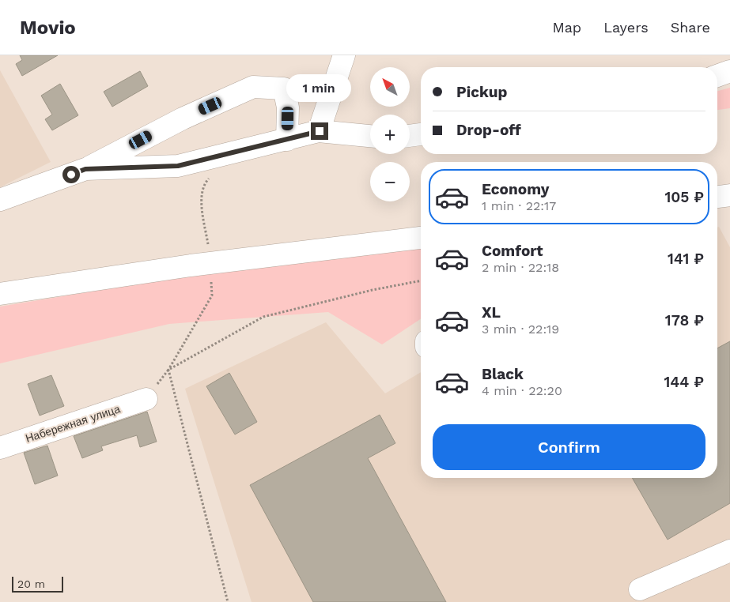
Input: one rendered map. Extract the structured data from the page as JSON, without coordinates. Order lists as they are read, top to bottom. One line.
{"streets":{"street":["Набережная улица"]},"scale_bar":"20 m","north":"top left","page":{"header":"Movio","nav":["Map","Layers","Share"],"map_buttons":["+","−"],"banner":["Pickup","Drop-off"],"bubble":"1 min","list":[{"name":"Economy","note":"1 min · 22:17","value":"105 ₽"},{"name":"Comfort","note":"2 min · 22:18","value":"141 ₽"},{"name":"XL","note":"3 min · 22:19","value":"178 ₽"},{"name":"Black","note":"4 min · 22:20","value":"144 ₽"}],"buttons":"Confirm","scale":"20 m"}}
